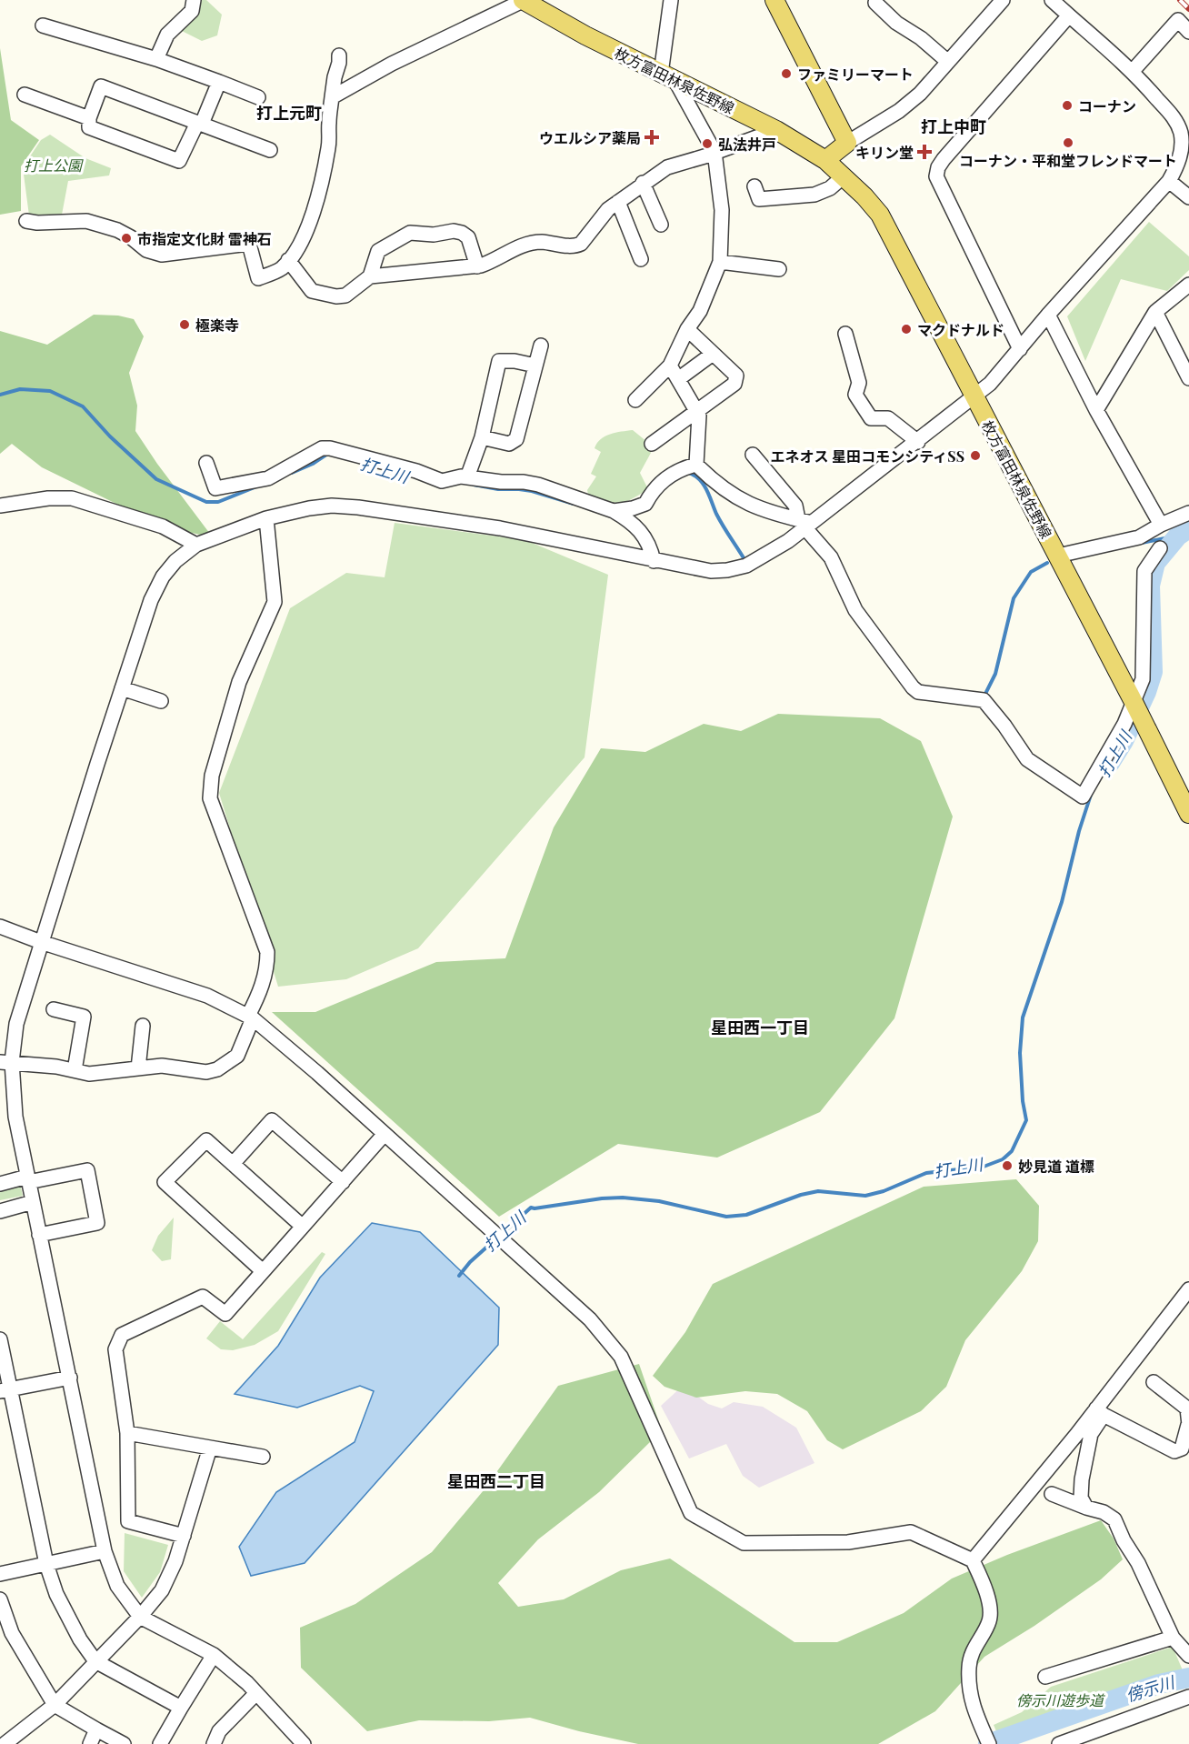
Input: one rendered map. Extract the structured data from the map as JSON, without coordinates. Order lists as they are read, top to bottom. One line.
{"streets":{"main road":["枚方富田林泉佐野線"]},"districts":["打上元町","打上中町","星田西一丁目","星田西二丁目"],"water":["打上川","傍示川"],"parks":["打上公園","傍示川遊歩道"],"places":{"other":["ファミリーマート","コーナン","コーナン・平和堂フレンドマート","弘法井戸","市指定文化財 雷神石","極楽寺","マクドナルド","エネオス 星田コモンシティSS","妙見道 道標"],"health":["ウエルシア薬局","キリン堂"]}}
